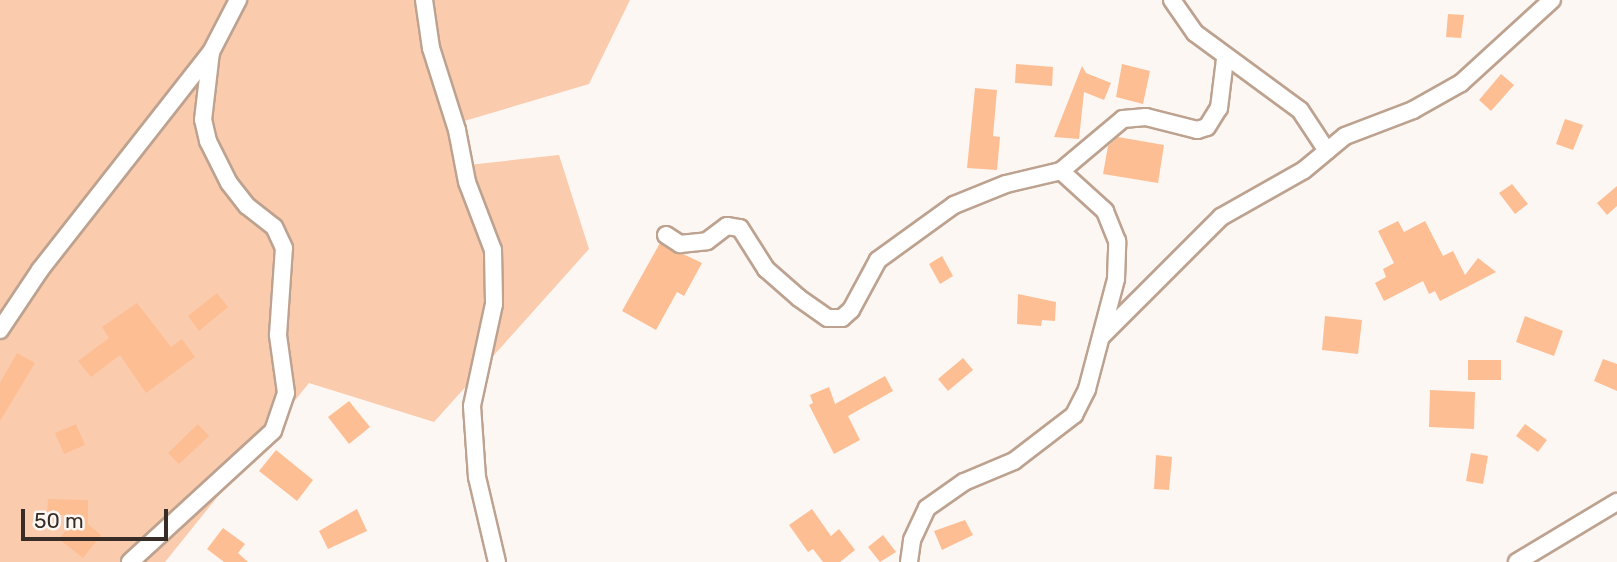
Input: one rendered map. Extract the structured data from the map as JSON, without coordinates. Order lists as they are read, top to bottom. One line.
{"scale_bar":"50 m"}
